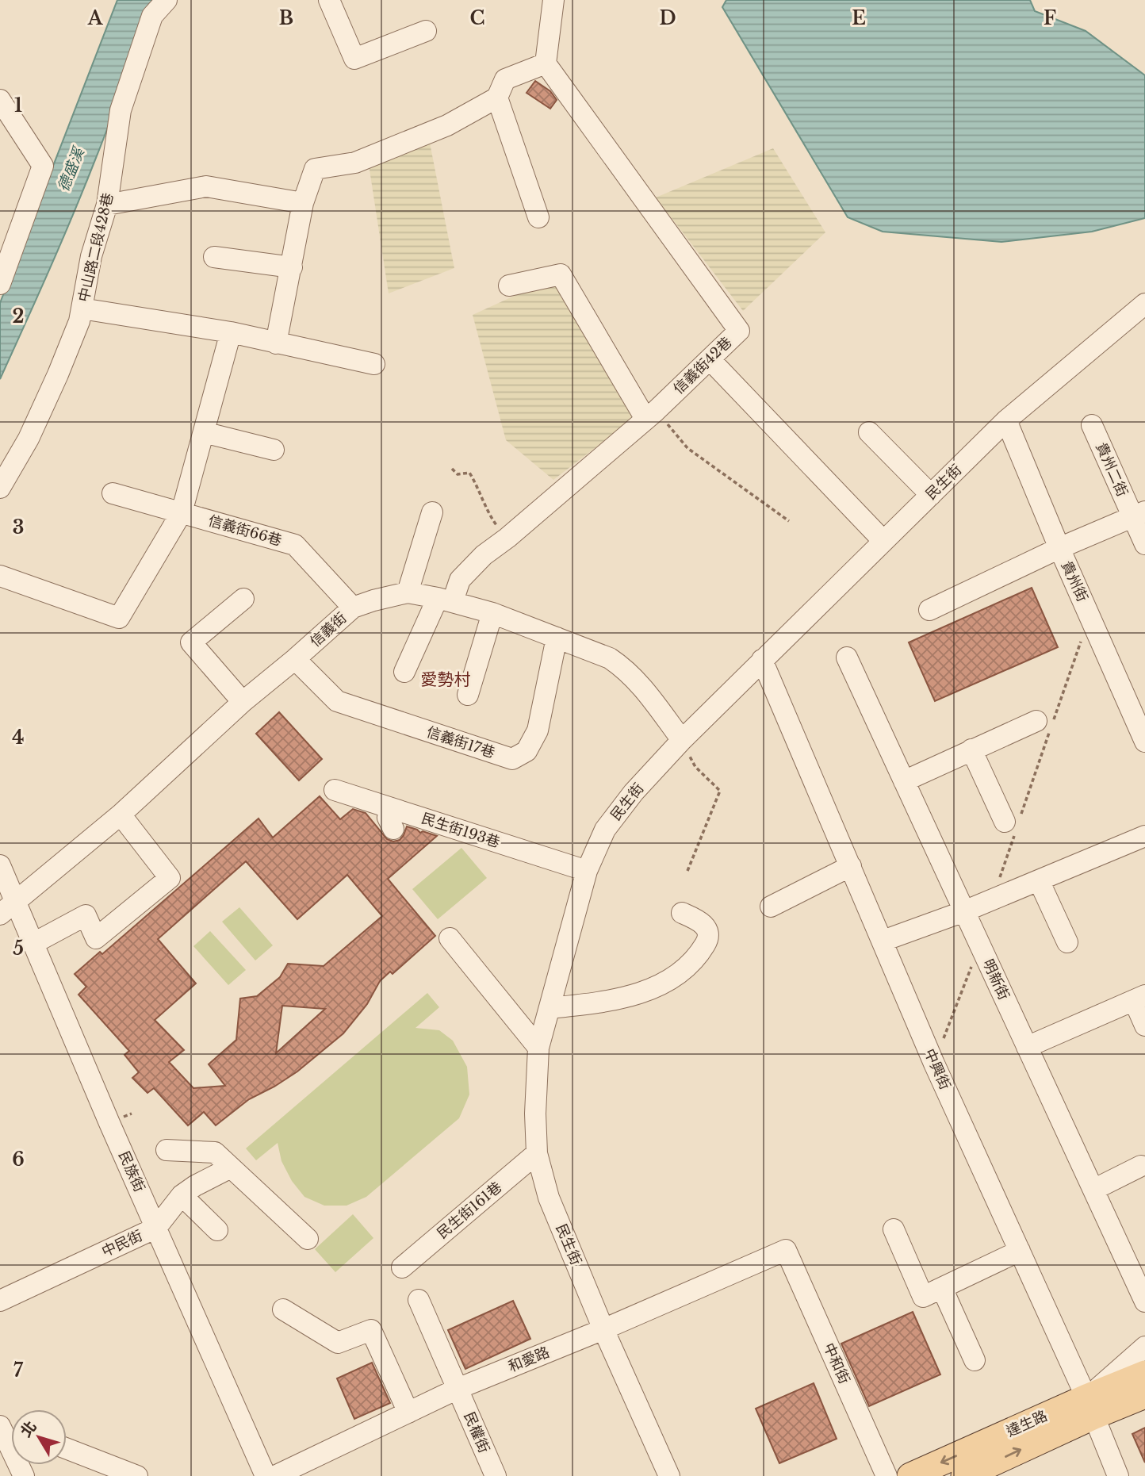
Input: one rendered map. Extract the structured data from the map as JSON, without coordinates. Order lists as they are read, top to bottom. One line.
{"streets":{"main road":["達生路"],"street":["中山路二段428巷","信義街42巷","貴州二街","民生街","信義街66巷","貴州街","信義街","信義街17巷","民生街193巷","明新街","中興街","民族街","民生街161巷","中民街","和愛路","中和街","民權街"]},"crossings":[["信義街42巷","信義街"],["民生街","貴州街"],["民生街","信義街"],["民生街","民生街193巷"],["民生街","中興街"],["民生街","民生街161巷"],["民生街","和愛路"],["信義街66巷","信義街"],["信義街","信義街17巷"],["信義街","民族街"],["中興街","達生路"],["民族街","中民街"],["和愛路","中和街"],["和愛路","民權街"]],"districts":["愛勢村"],"water":["德盛溪"],"north":"top left","grid":{"columns":["A","B","C","D","E","F"],"rows":["1","2","3","4","5","6","7"]}}
